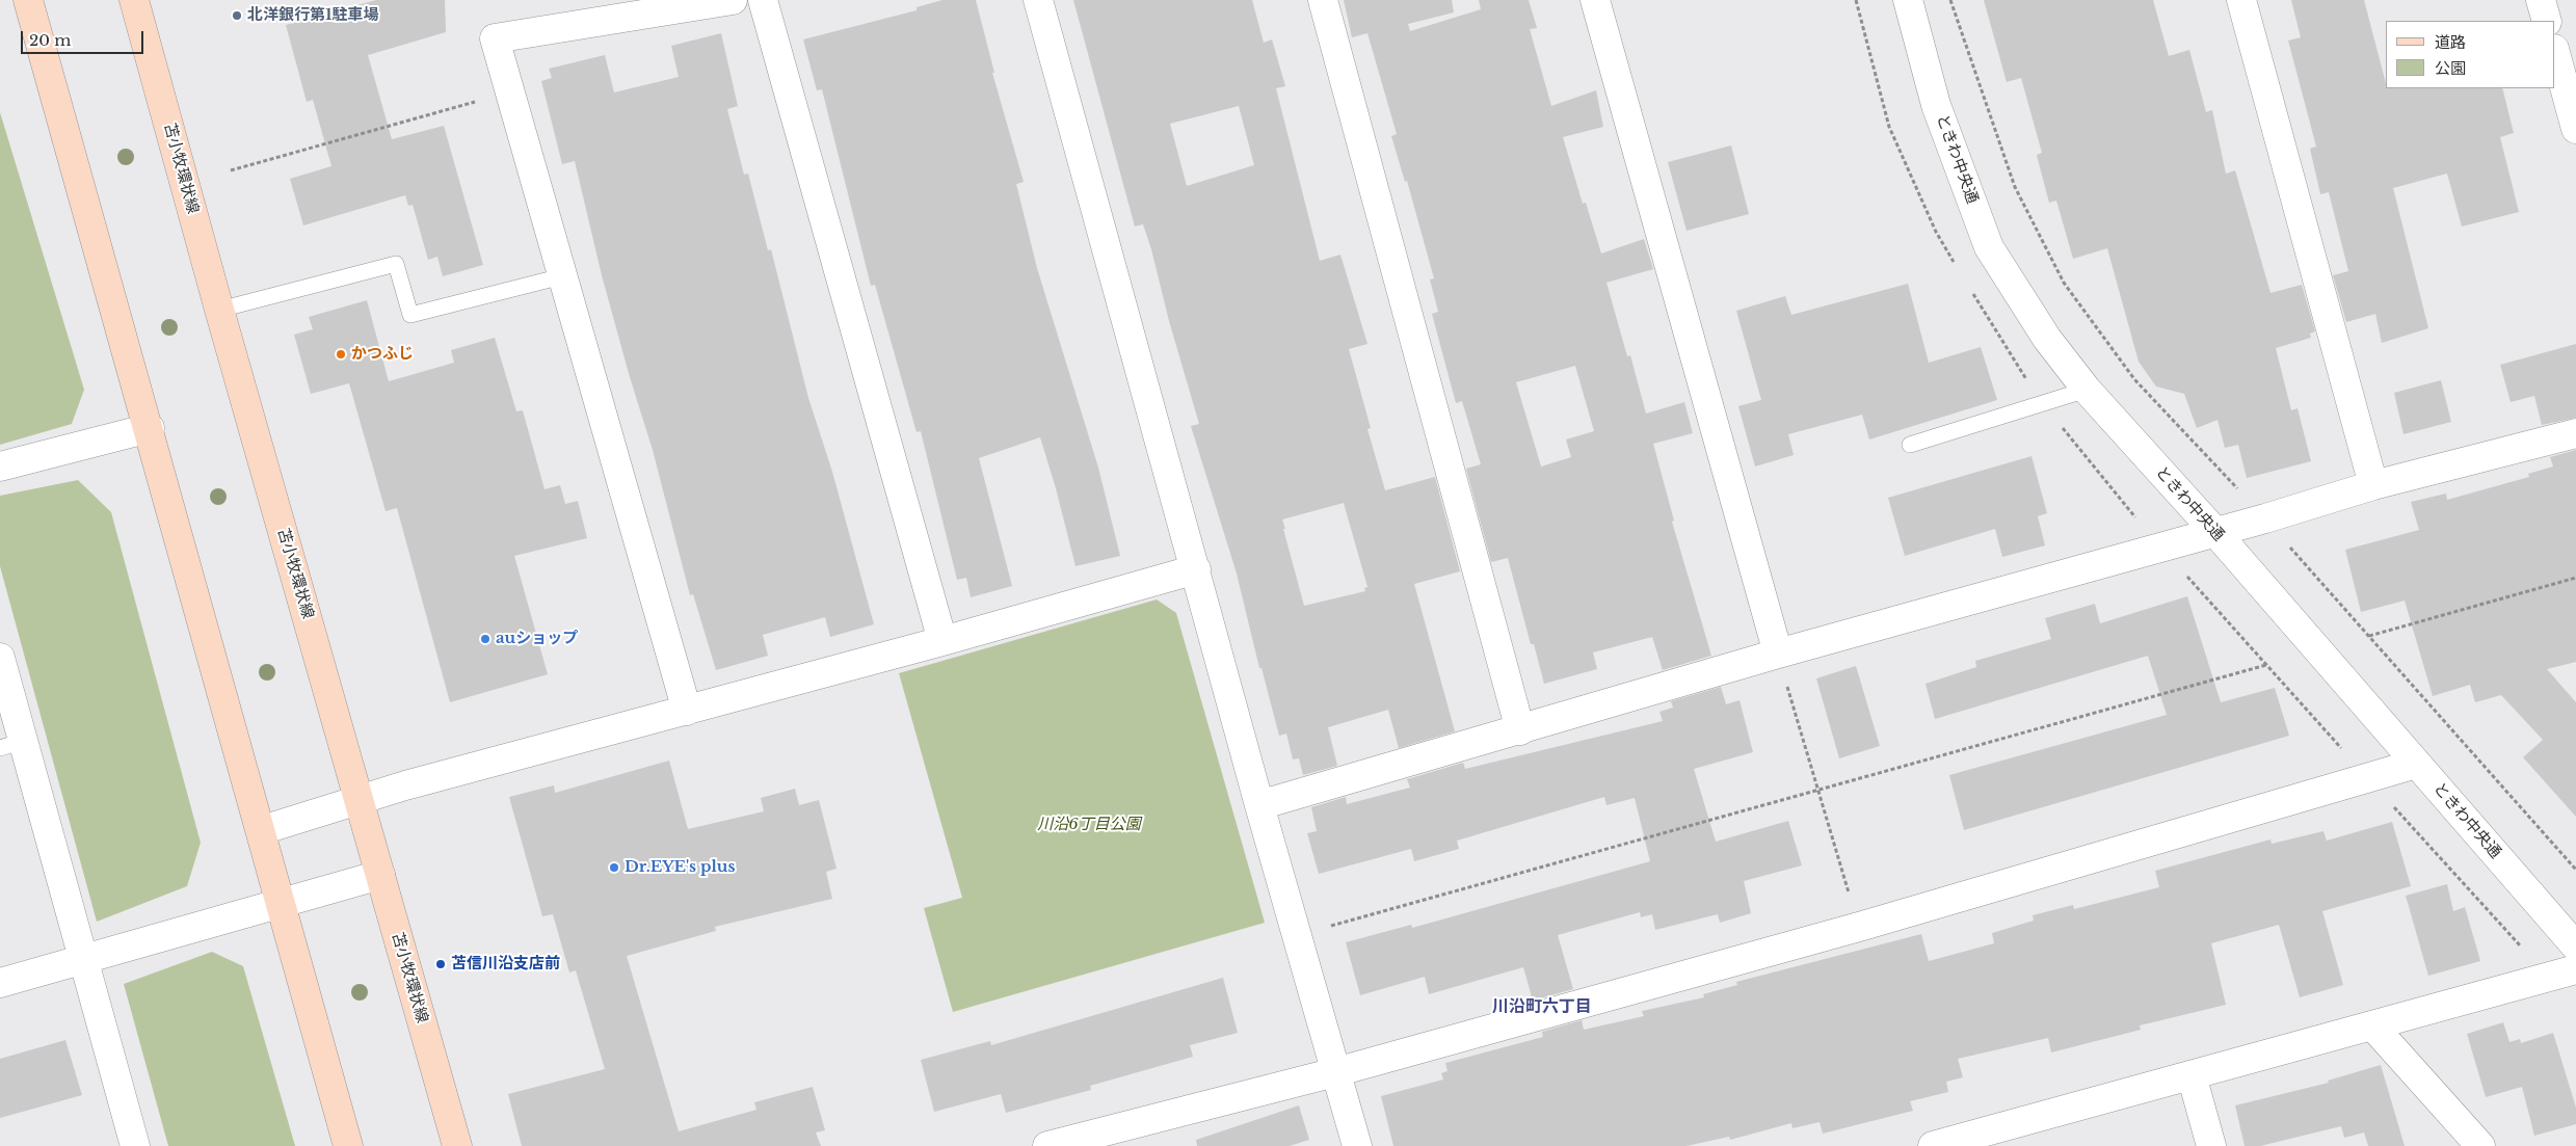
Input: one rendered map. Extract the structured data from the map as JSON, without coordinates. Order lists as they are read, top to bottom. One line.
{"streets":{"main road":["苫小牧環状線"],"street":["ときわ中央通"]},"districts":["川沿町六丁目"],"parks":["川沿6丁目公園"],"places":["北洋銀行第1駐車場","かつふじ","auショップ","Dr.EYE's plus","苫信川沿支店前"],"legend":["道路","公園"],"scale_bar":"20 m"}
